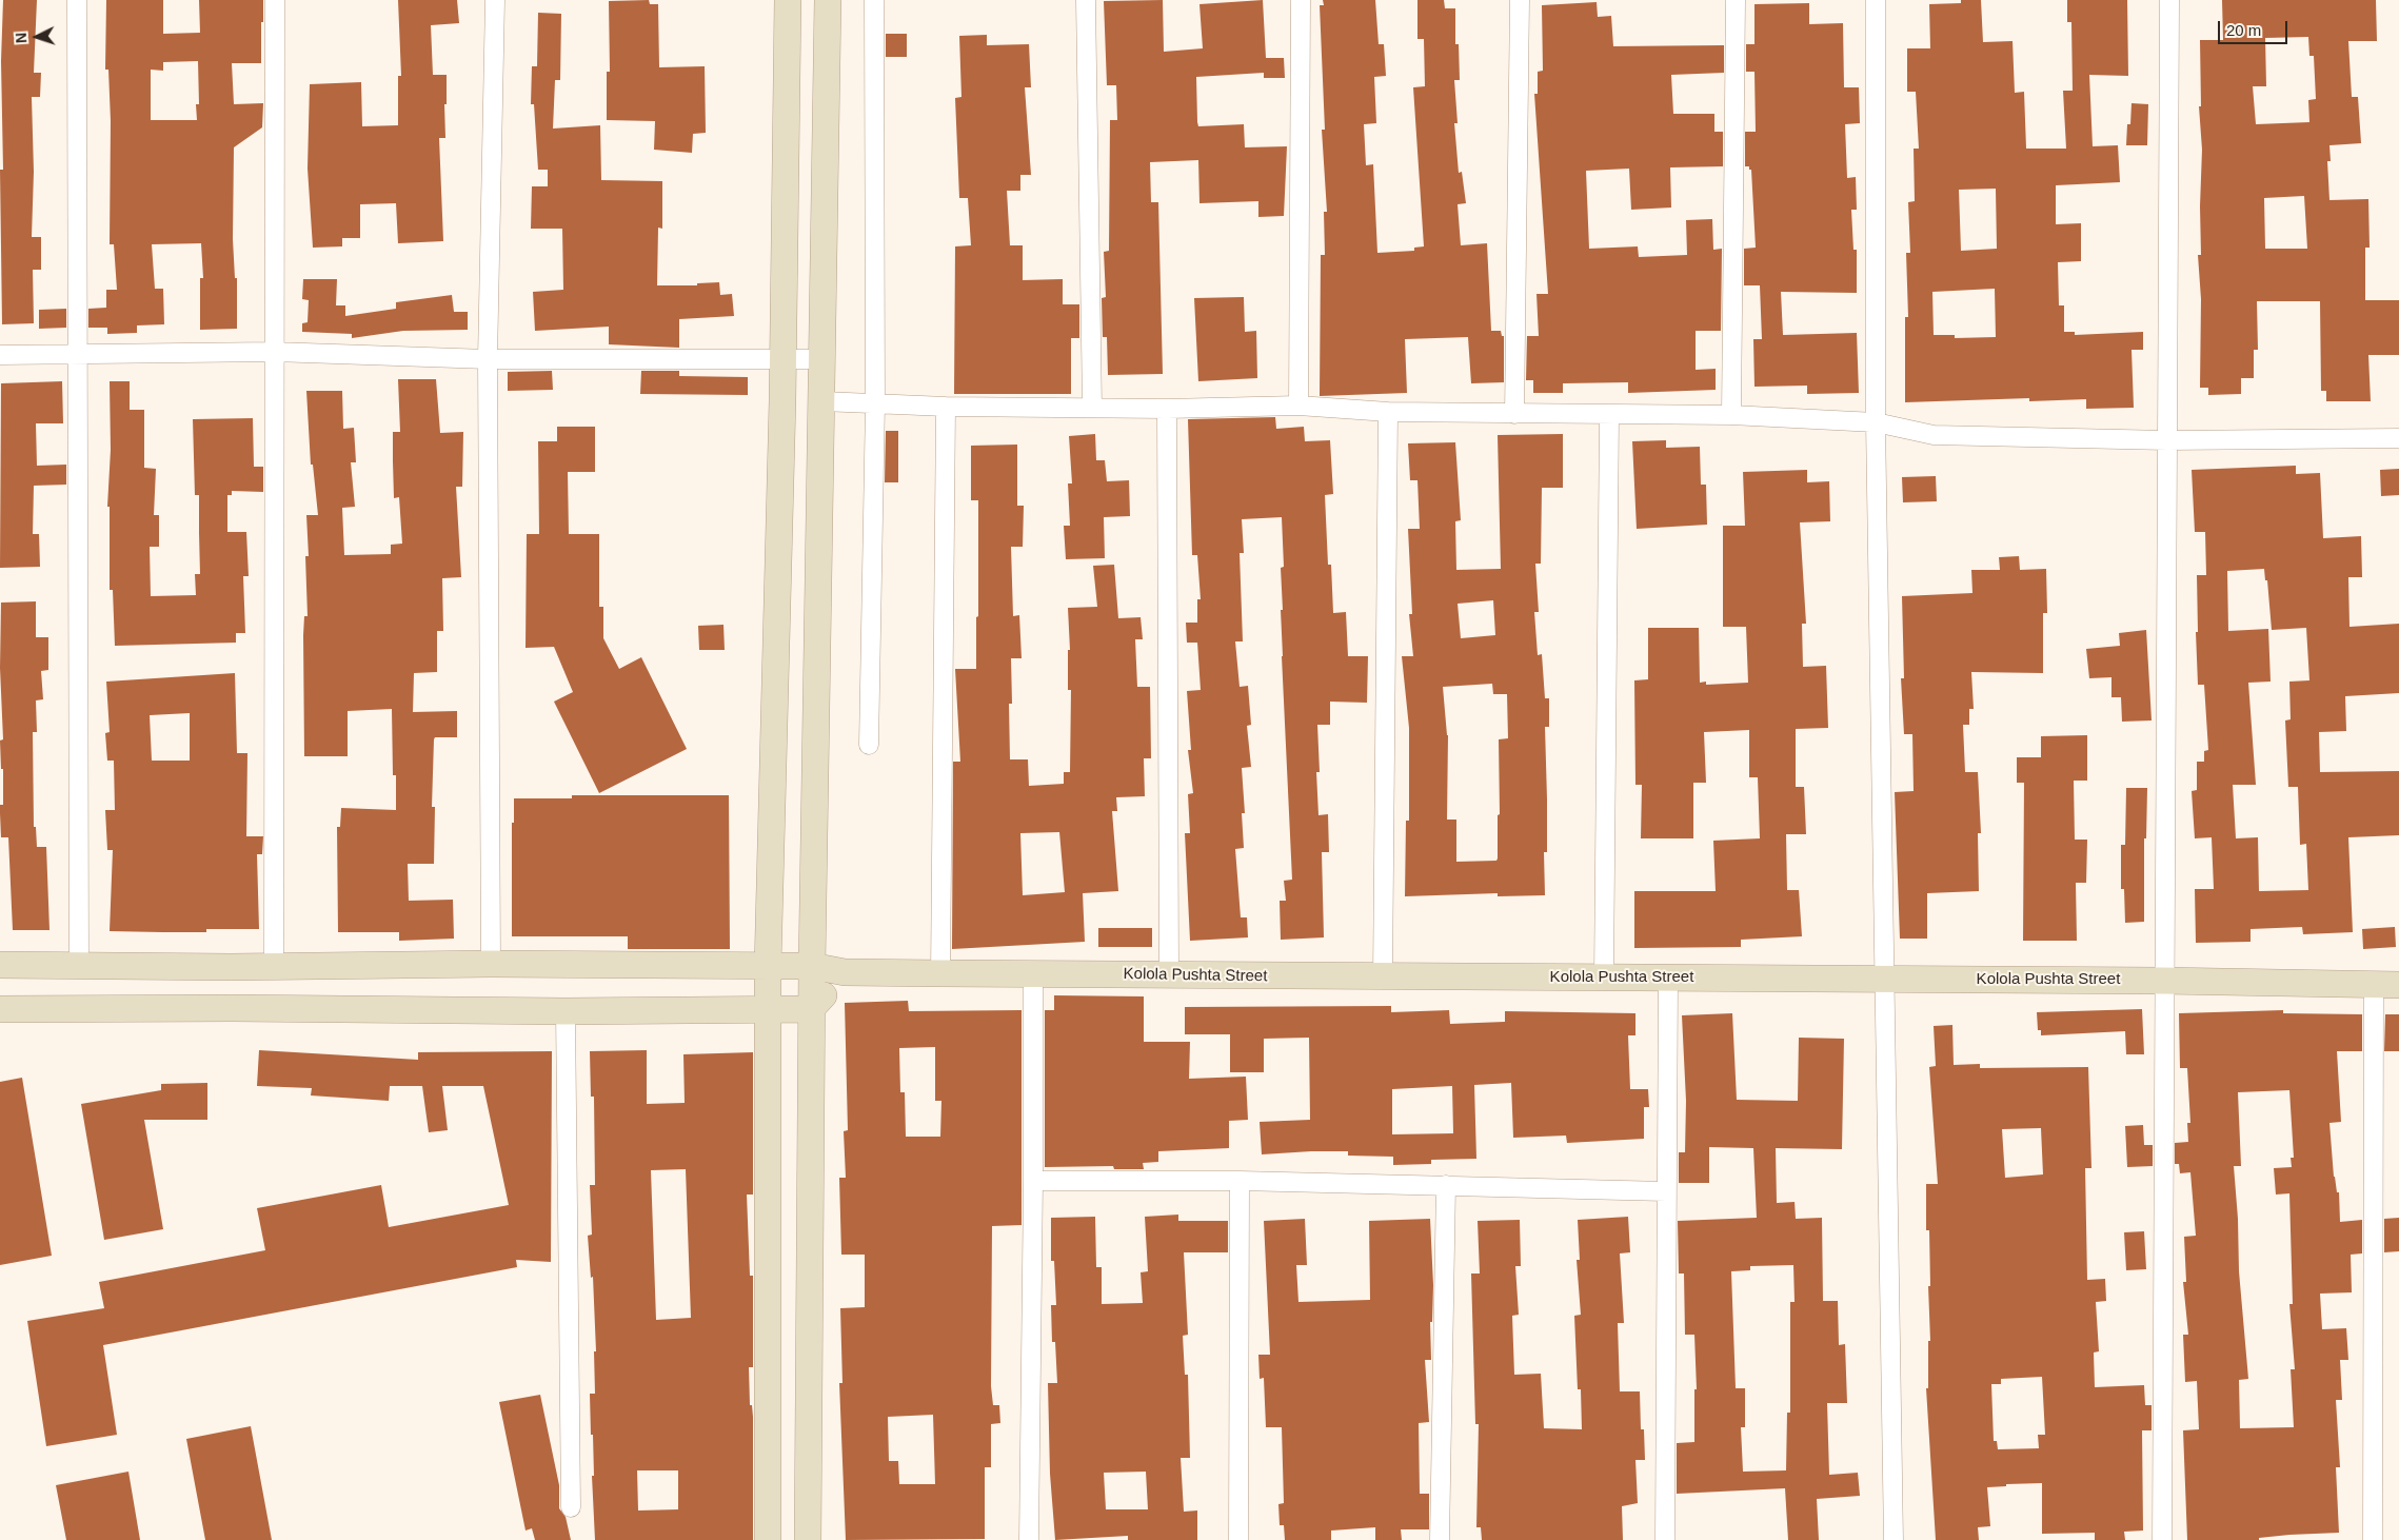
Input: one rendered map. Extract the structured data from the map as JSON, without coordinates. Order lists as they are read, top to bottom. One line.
{"streets":{"main road":["Kolola Pushta Street"]},"scale_bar":"20 m","north":"left"}
